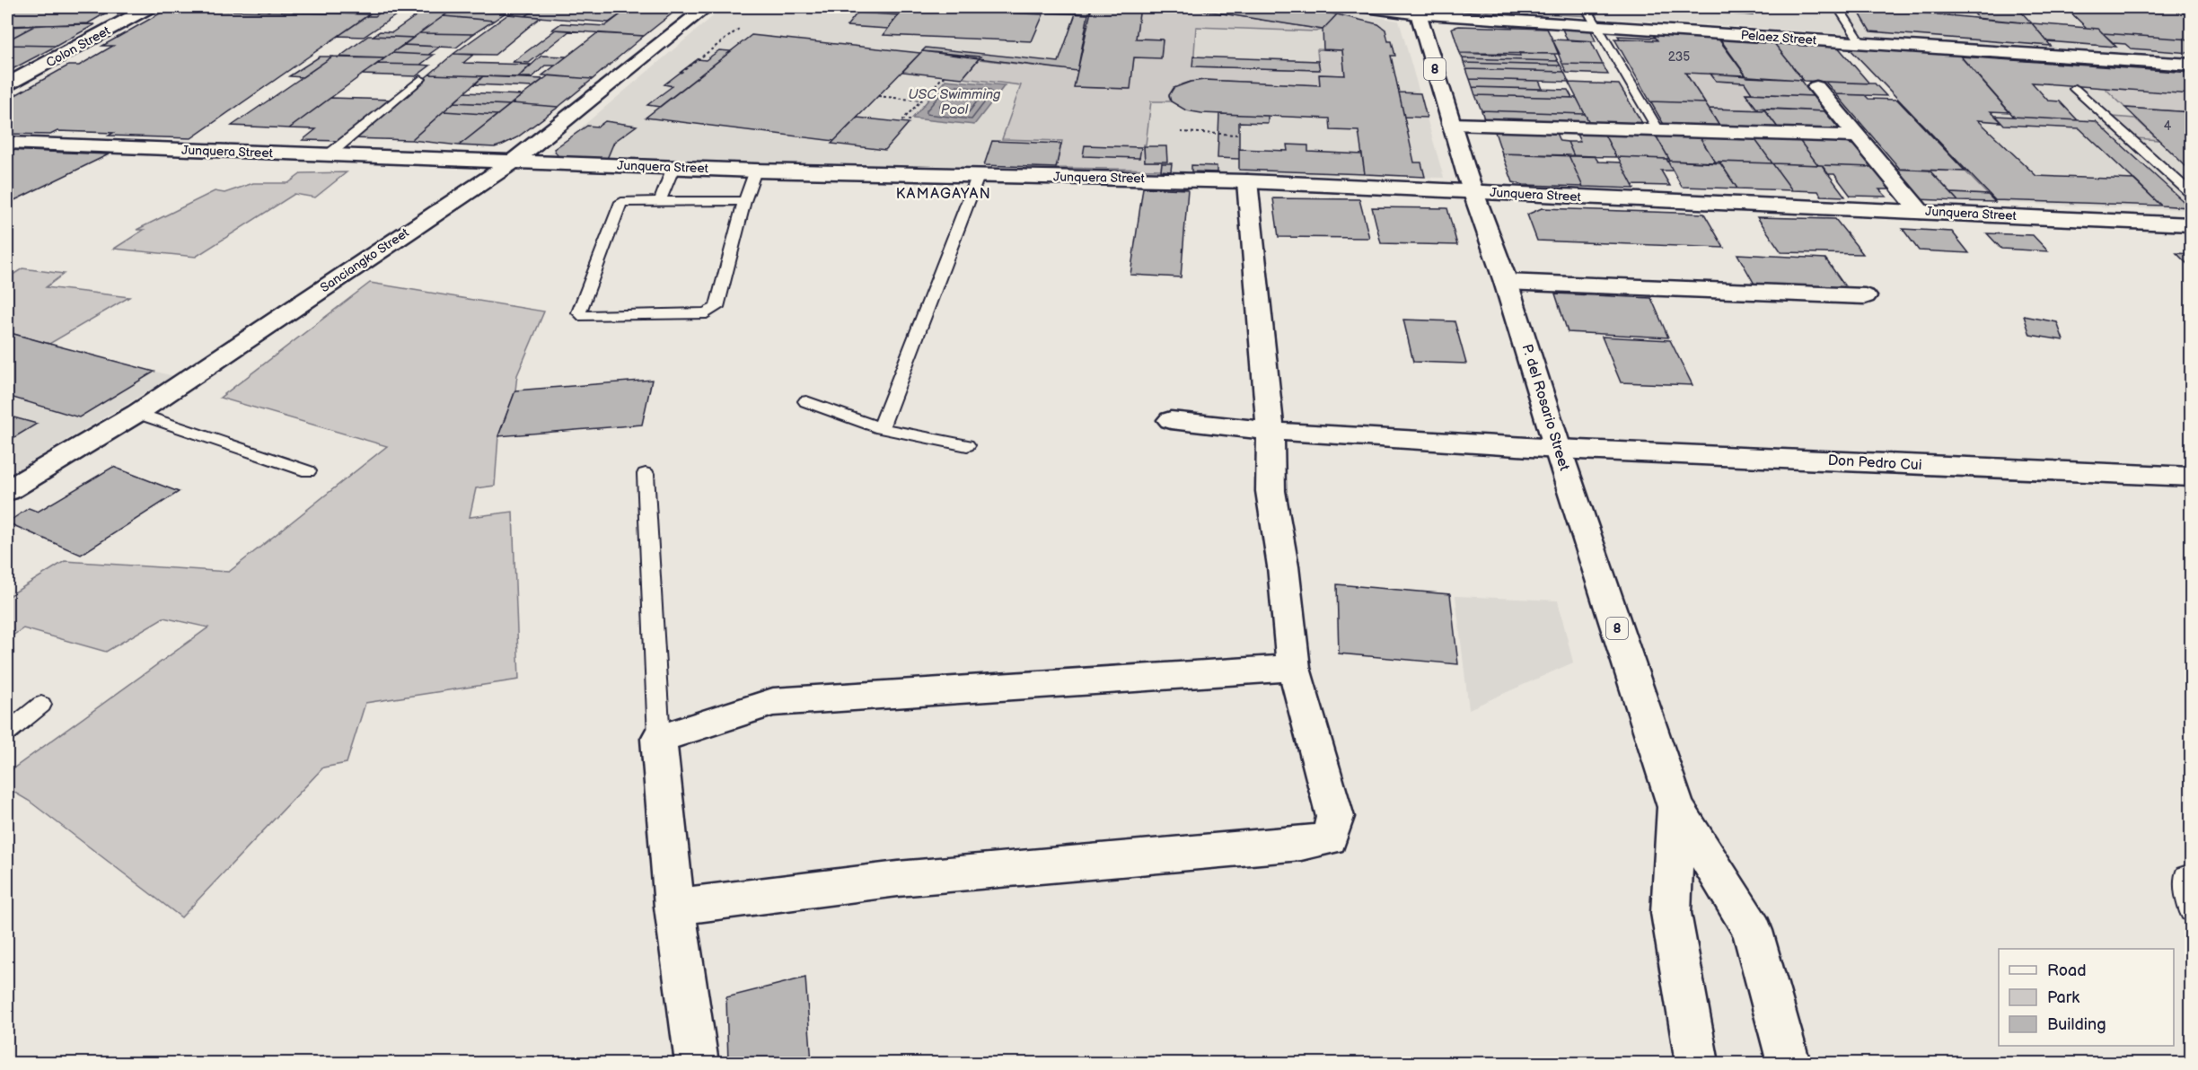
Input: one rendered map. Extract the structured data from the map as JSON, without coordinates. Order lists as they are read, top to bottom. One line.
{"streets":{"street":["Pelaez Street","Colon Street","8","Junquera Street","Sanciangko Street","P. del Rosario Street","Don Pedro Cui"]},"crossings":[["Pelaez Street","P. del Rosario Street"],["Junquera Street","Sanciangko Street"],["Junquera Street","P. del Rosario Street"],["P. del Rosario Street","Don Pedro Cui"]],"districts":["KAMAGAYAN"],"water":["USC Swimming Pool"],"house_numbers":["235","4"],"legend":["Road","Park","Building"]}
